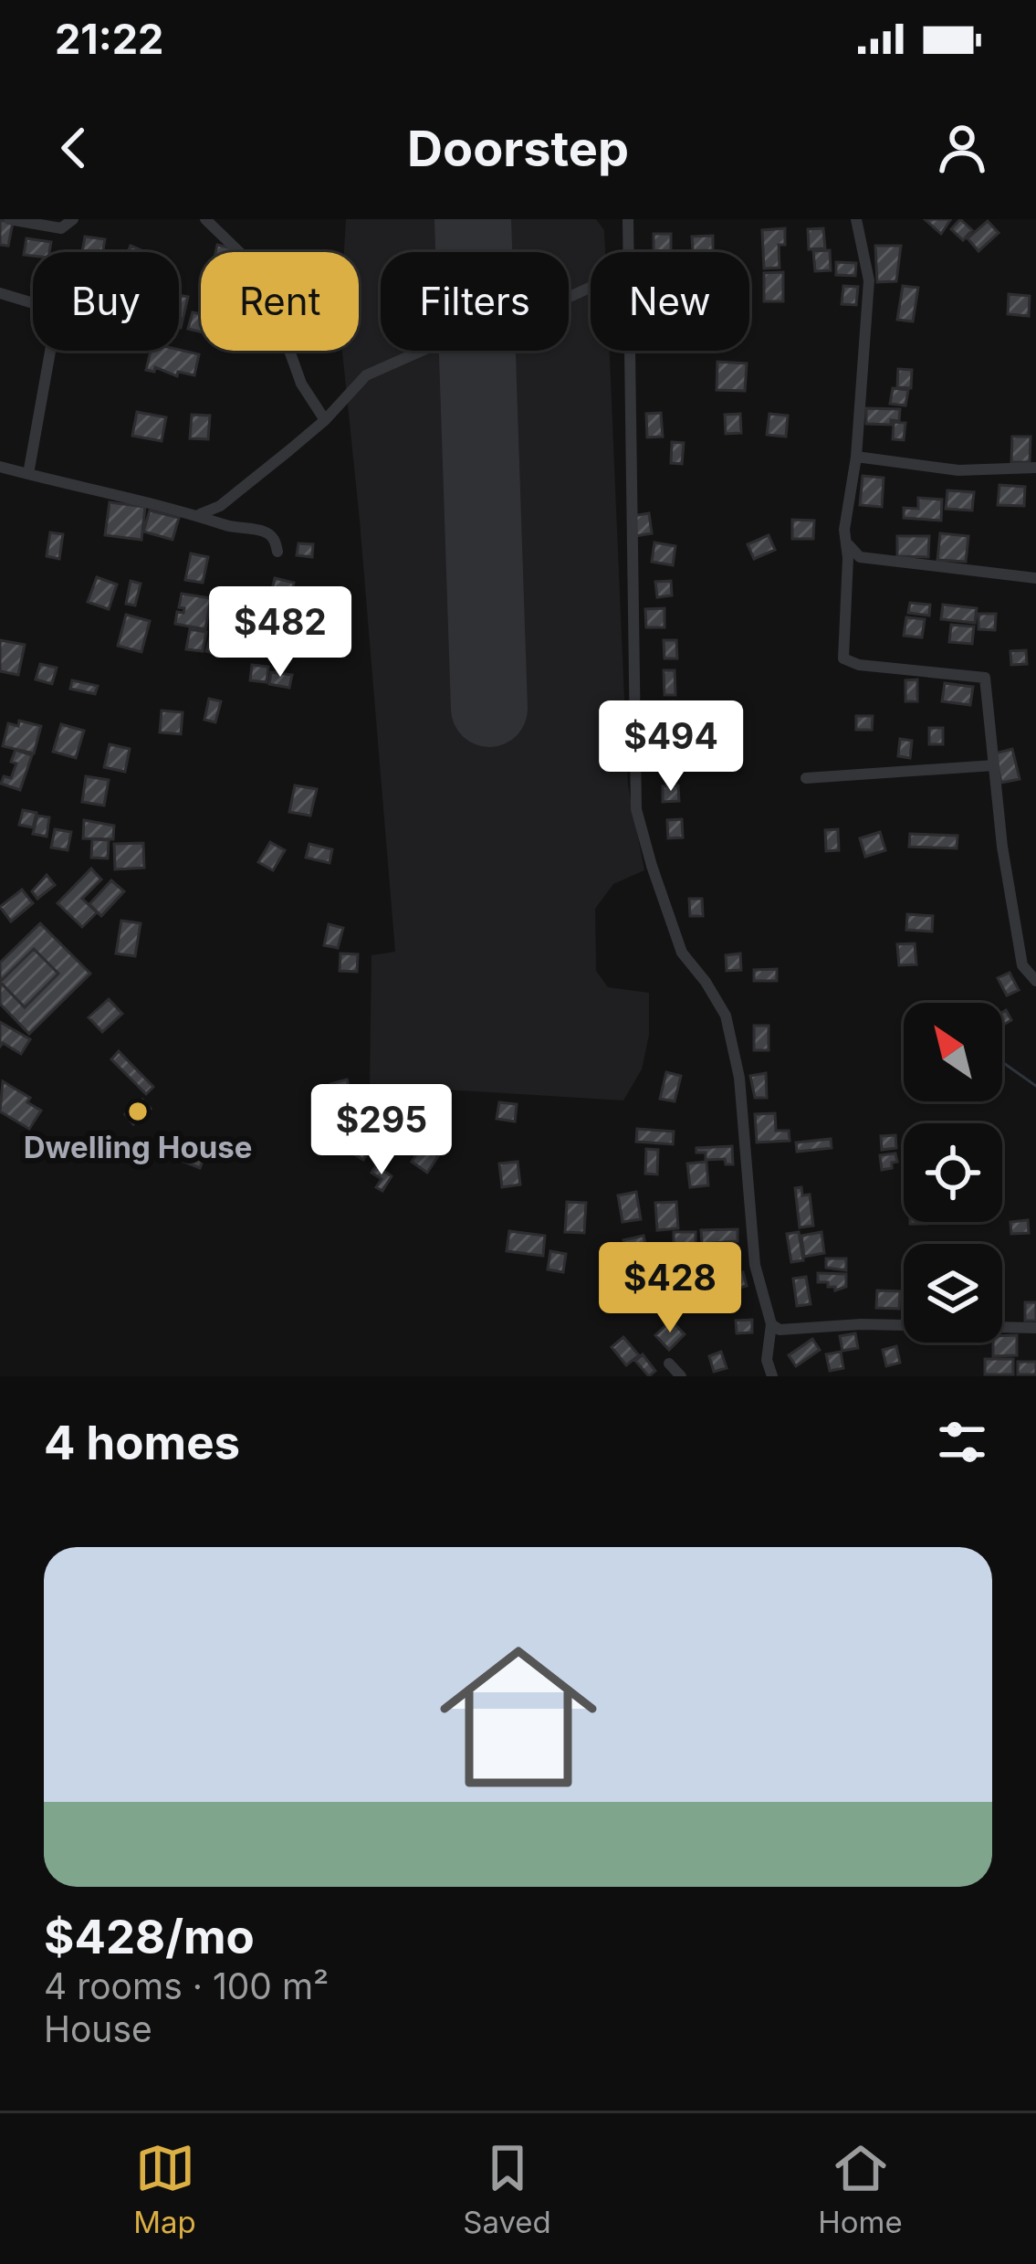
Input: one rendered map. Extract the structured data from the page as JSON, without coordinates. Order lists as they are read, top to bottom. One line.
{"places":["Dwelling House"],"north":"top left","page":{"status":"21:22","header":"Doorstep","chip":["Buy","Rent","Filters","New"],"price":["$482","$494","$295","$428"],"heading":"4 homes","list":[{"name":"$428/mo","note":"4 rooms · 100 m² · House"}],"tabs":["Map","Saved","Home"]}}
